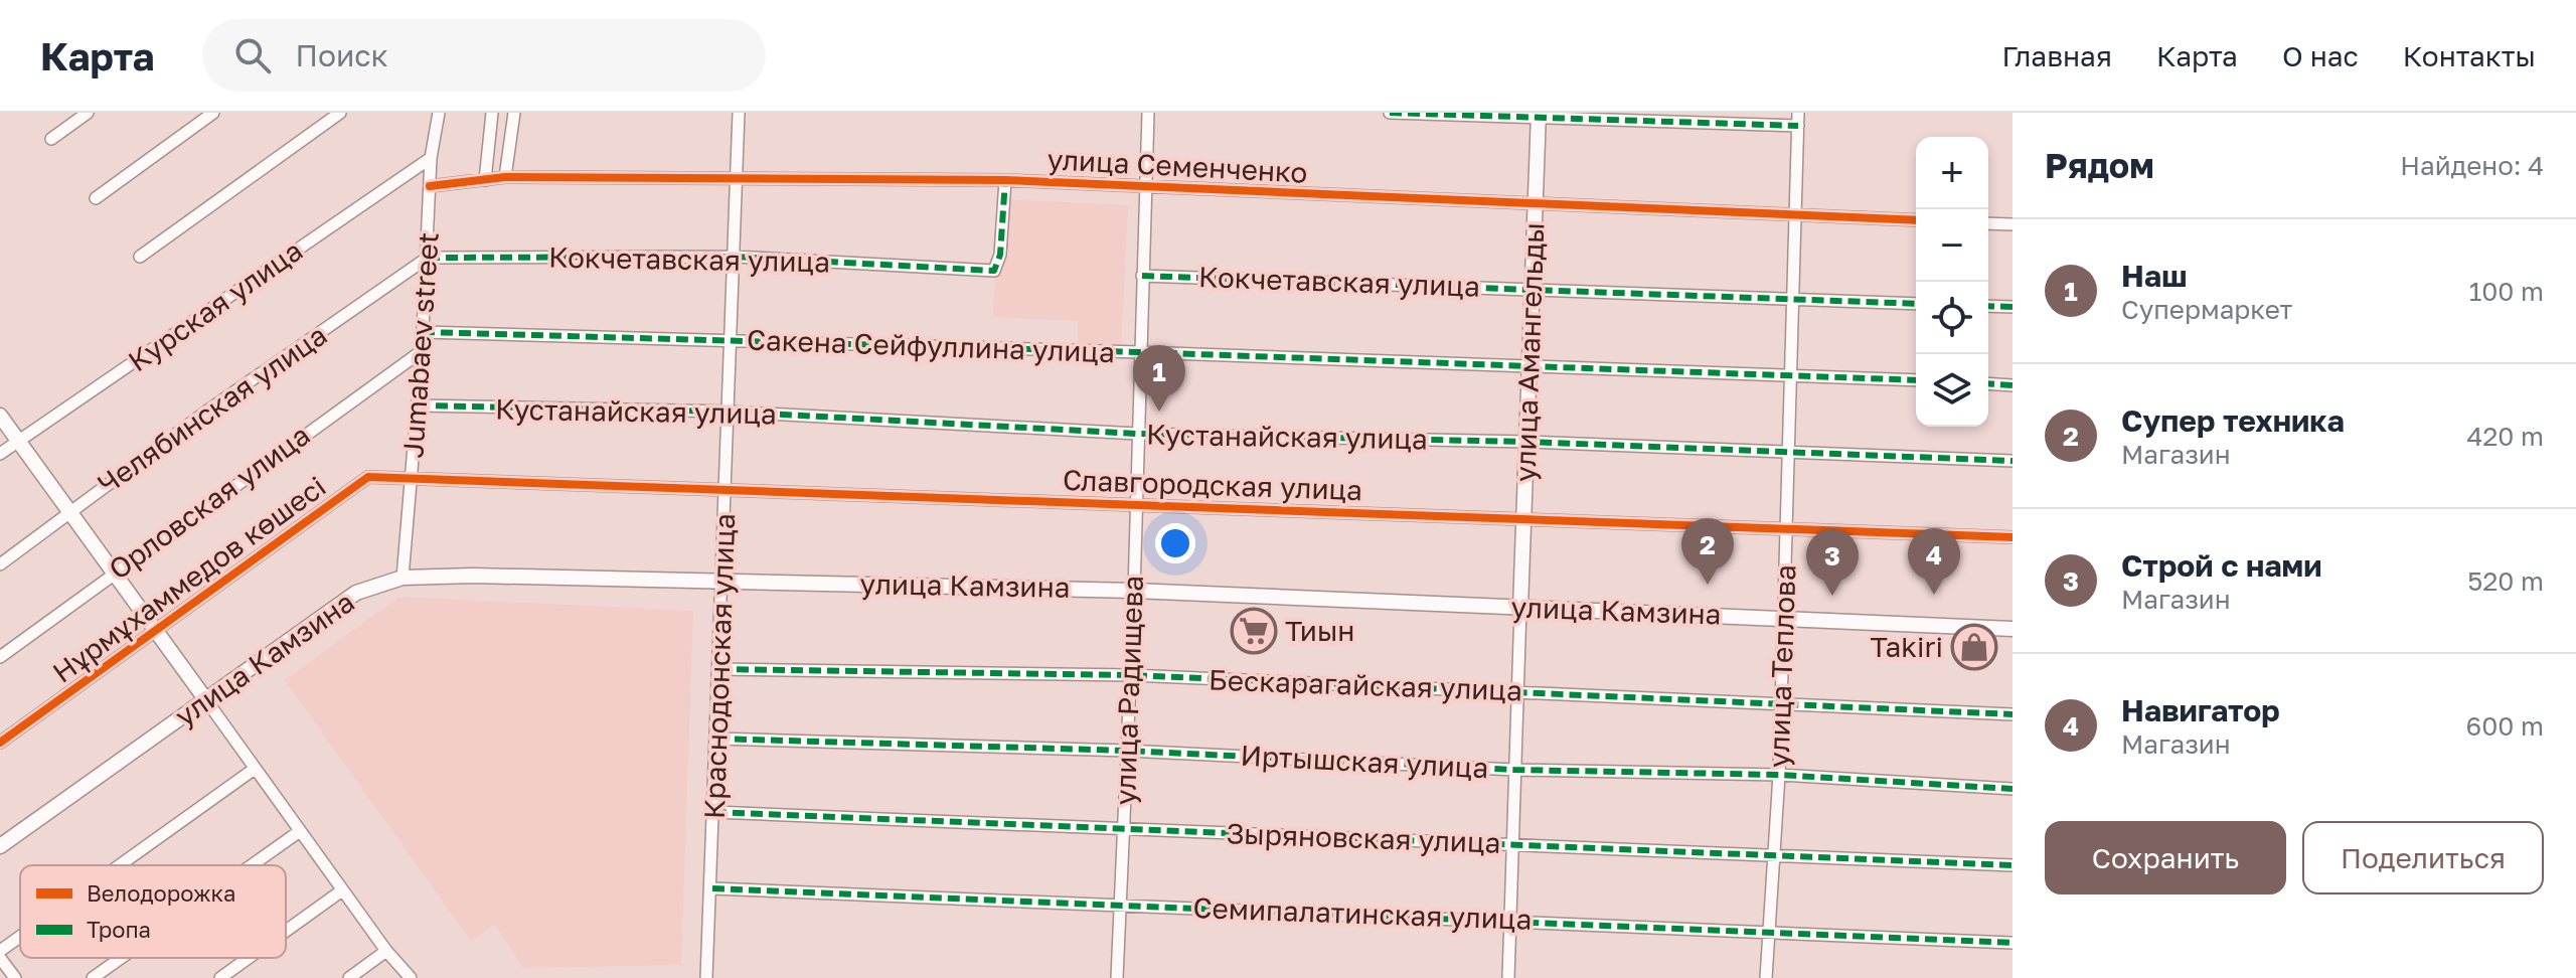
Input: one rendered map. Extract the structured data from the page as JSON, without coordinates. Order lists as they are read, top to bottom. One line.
{"streets":{"main road":["улица Амангельды","улица Камзина"],"street":["улица Семенченко","Кокчетавская улица","Курская улица","Jumabaev street","Сакена Сейфуллина улица","Челябинская улица","Кустанайская улица","Славгородская улица","Орловская улица","Нұрмұхаммедов көшесі","Краснодонская улица","улица Теплова","Бескарагайская улица","улица Радищева","Иртышская улица","Зыряновская улица","Семипалатинская улица"]},"crossings":[["улица Семенченко","Кокчетавская улица"],["улица Семенченко","Jumabaev street"],["улица Семенченко","улица Амангельды"],["улица Семенченко","Краснодонская улица"],["улица Семенченко","улица Теплова"],["улица Семенченко","улица Радищева"],["Кокчетавская улица","Jumabaev street"],["Кокчетавская улица","улица Амангельды"],["Кокчетавская улица","Челябинская улица"],["Кокчетавская улица","Краснодонская улица"],["Кокчетавская улица","улица Теплова"],["Кокчетавская улица","улица Радищева"],["Курская улица","Jumabaev street"],["Jumabaev street","Сакена Сейфуллина улица"],["Jumabaev street","Челябинская улица"],["Jumabaev street","Кустанайская улица"],["Jumabaev street","Славгородская улица"],["Jumabaev street","Орловская улица"],["Jumabaev street","Нұрмұхаммедов көшесі"],["Jumabaev street","улица Камзина"],["Сакена Сейфуллина улица","улица Амангельды"],["Сакена Сейфуллина улица","Краснодонская улица"],["Сакена Сейфуллина улица","улица Теплова"],["Сакена Сейфуллина улица","улица Радищева"],["улица Амангельды","Кустанайская улица"],["улица Амангельды","Славгородская улица"],["улица Амангельды","улица Камзина"],["улица Амангельды","Бескарагайская улица"],["улица Амангельды","Иртышская улица"],["улица Амангельды","Зыряновская улица"],["улица Амангельды","Семипалатинская улица"],["Кустанайская улица","Краснодонская улица"],["Кустанайская улица","улица Теплова"],["Кустанайская улица","улица Радищева"],["Славгородская улица","Нұрмұхаммедов көшесі"],["Славгородская улица","Краснодонская улица"],["Славгородская улица","улица Теплова"],["Славгородская улица","улица Радищева"],["улица Камзина","Краснодонская улица"],["улица Камзина","улица Теплова"],["улица Камзина","улица Радищева"],["Краснодонская улица","Бескарагайская улица"],["Краснодонская улица","Иртышская улица"],["Краснодонская улица","Зыряновская улица"],["Краснодонская улица","Семипалатинская улица"],["улица Теплова","Бескарагайская улица"],["улица Теплова","Иртышская улица"],["улица Теплова","Зыряновская улица"],["улица Теплова","Семипалатинская улица"],["Бескарагайская улица","улица Радищева"],["улица Радищева","Иртышская улица"],["улица Радищева","Зыряновская улица"],["улица Радищева","Семипалатинская улица"]],"places":{"supermarket":["Тиын"],"shop":["Takiri"]},"legend":["Велодорожка","Тропа"],"page":{"header":"Карта","search":"Поиск","nav":["Главная","Карта","О нас","Контакты"],"heading":["Рядом","Найдено: 4"],"map_buttons":["+","−"],"list":[{"mark":"1","name":"Наш","note":"Супермаркет","value":"100 m"},{"mark":"2","name":"Супер техника","note":"Магазин","value":"420 m"},{"mark":"3","name":"Строй с нами","note":"Магазин","value":"520 m"},{"mark":"4","name":"Навигатор","note":"Магазин","value":"600 m"}],"pins":["1","2","4","3"],"buttons":["Сохранить","Поделиться"]}}
